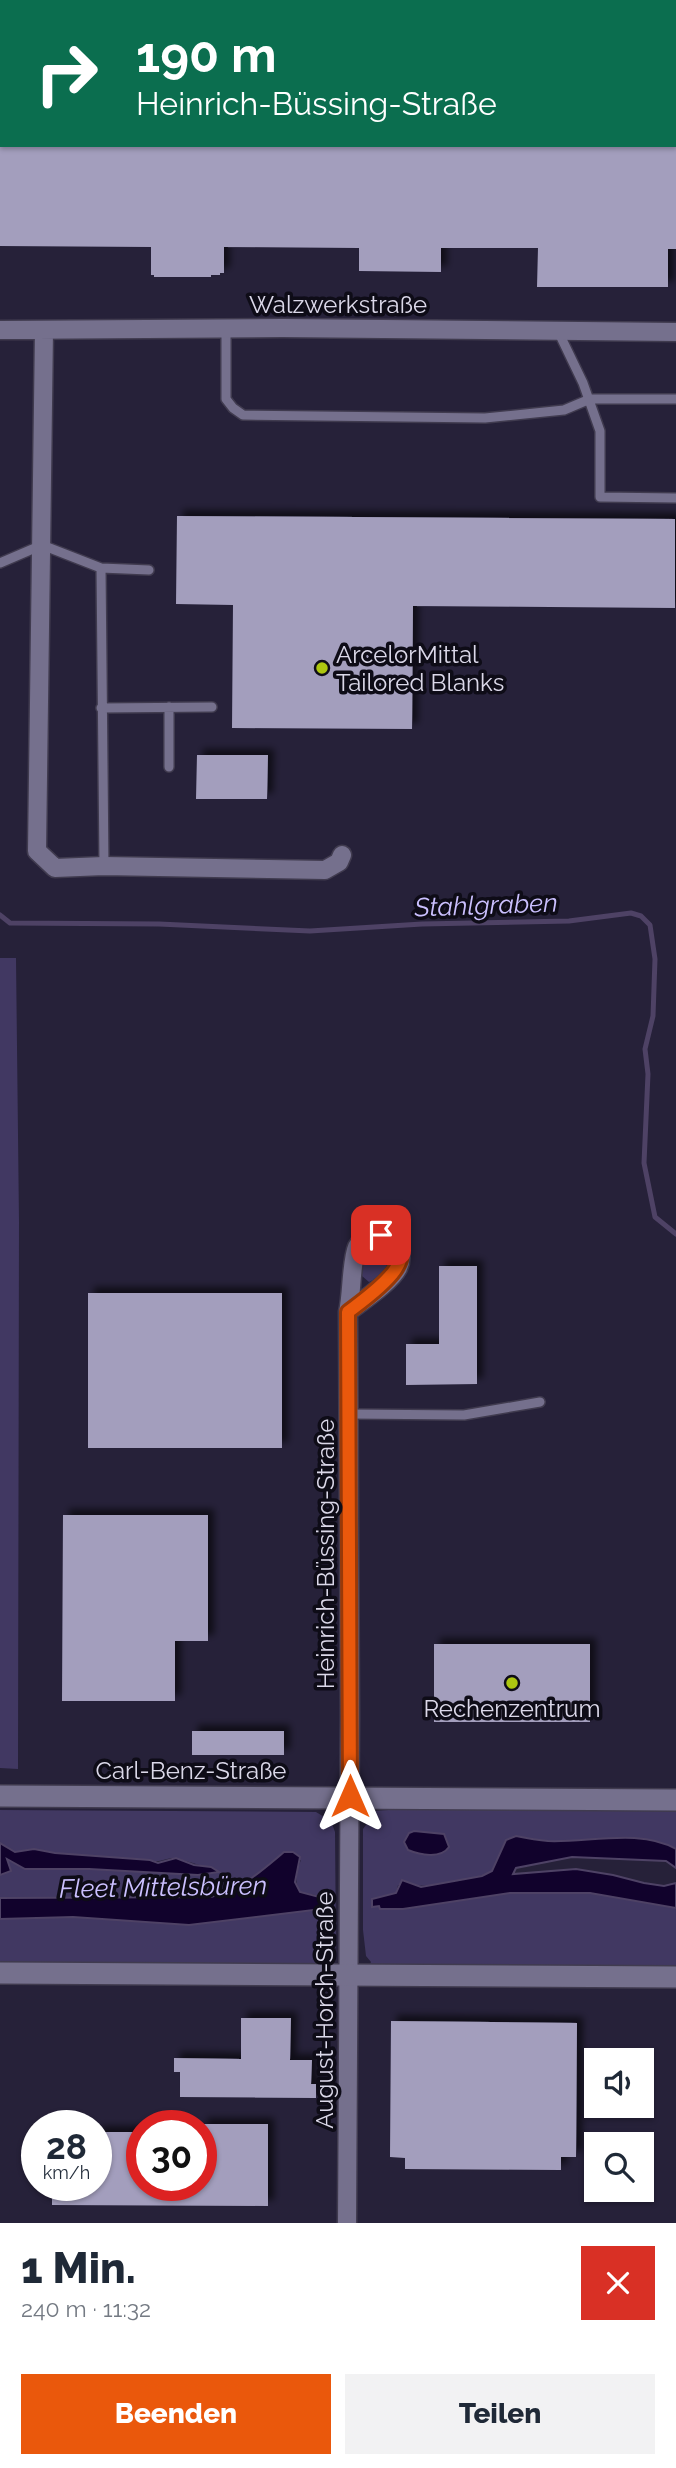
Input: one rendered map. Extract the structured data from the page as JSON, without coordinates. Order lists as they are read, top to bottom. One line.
{"streets":{"street":["Walzwerkstraße","Heinrich-Büssing-Straße","Carl-Benz-Straße","August-Horch-Straße"]},"crossings":[["Heinrich-Büssing-Straße","Carl-Benz-Straße"],["Heinrich-Büssing-Straße","August-Horch-Straße"],["Carl-Benz-Straße","August-Horch-Straße"]],"water":["Stahlgraben","Fleet Mittelsbüren"],"places":["ArcelorMittal Tailored Blanks","Rechenzentrum"],"page":{"turn":["190 m","Heinrich-Büssing-Straße"],"speed":"28 km/h","limit":"30","heading":["1 Min.","240 m · 11:32"],"buttons":["Beenden","Teilen"]}}
